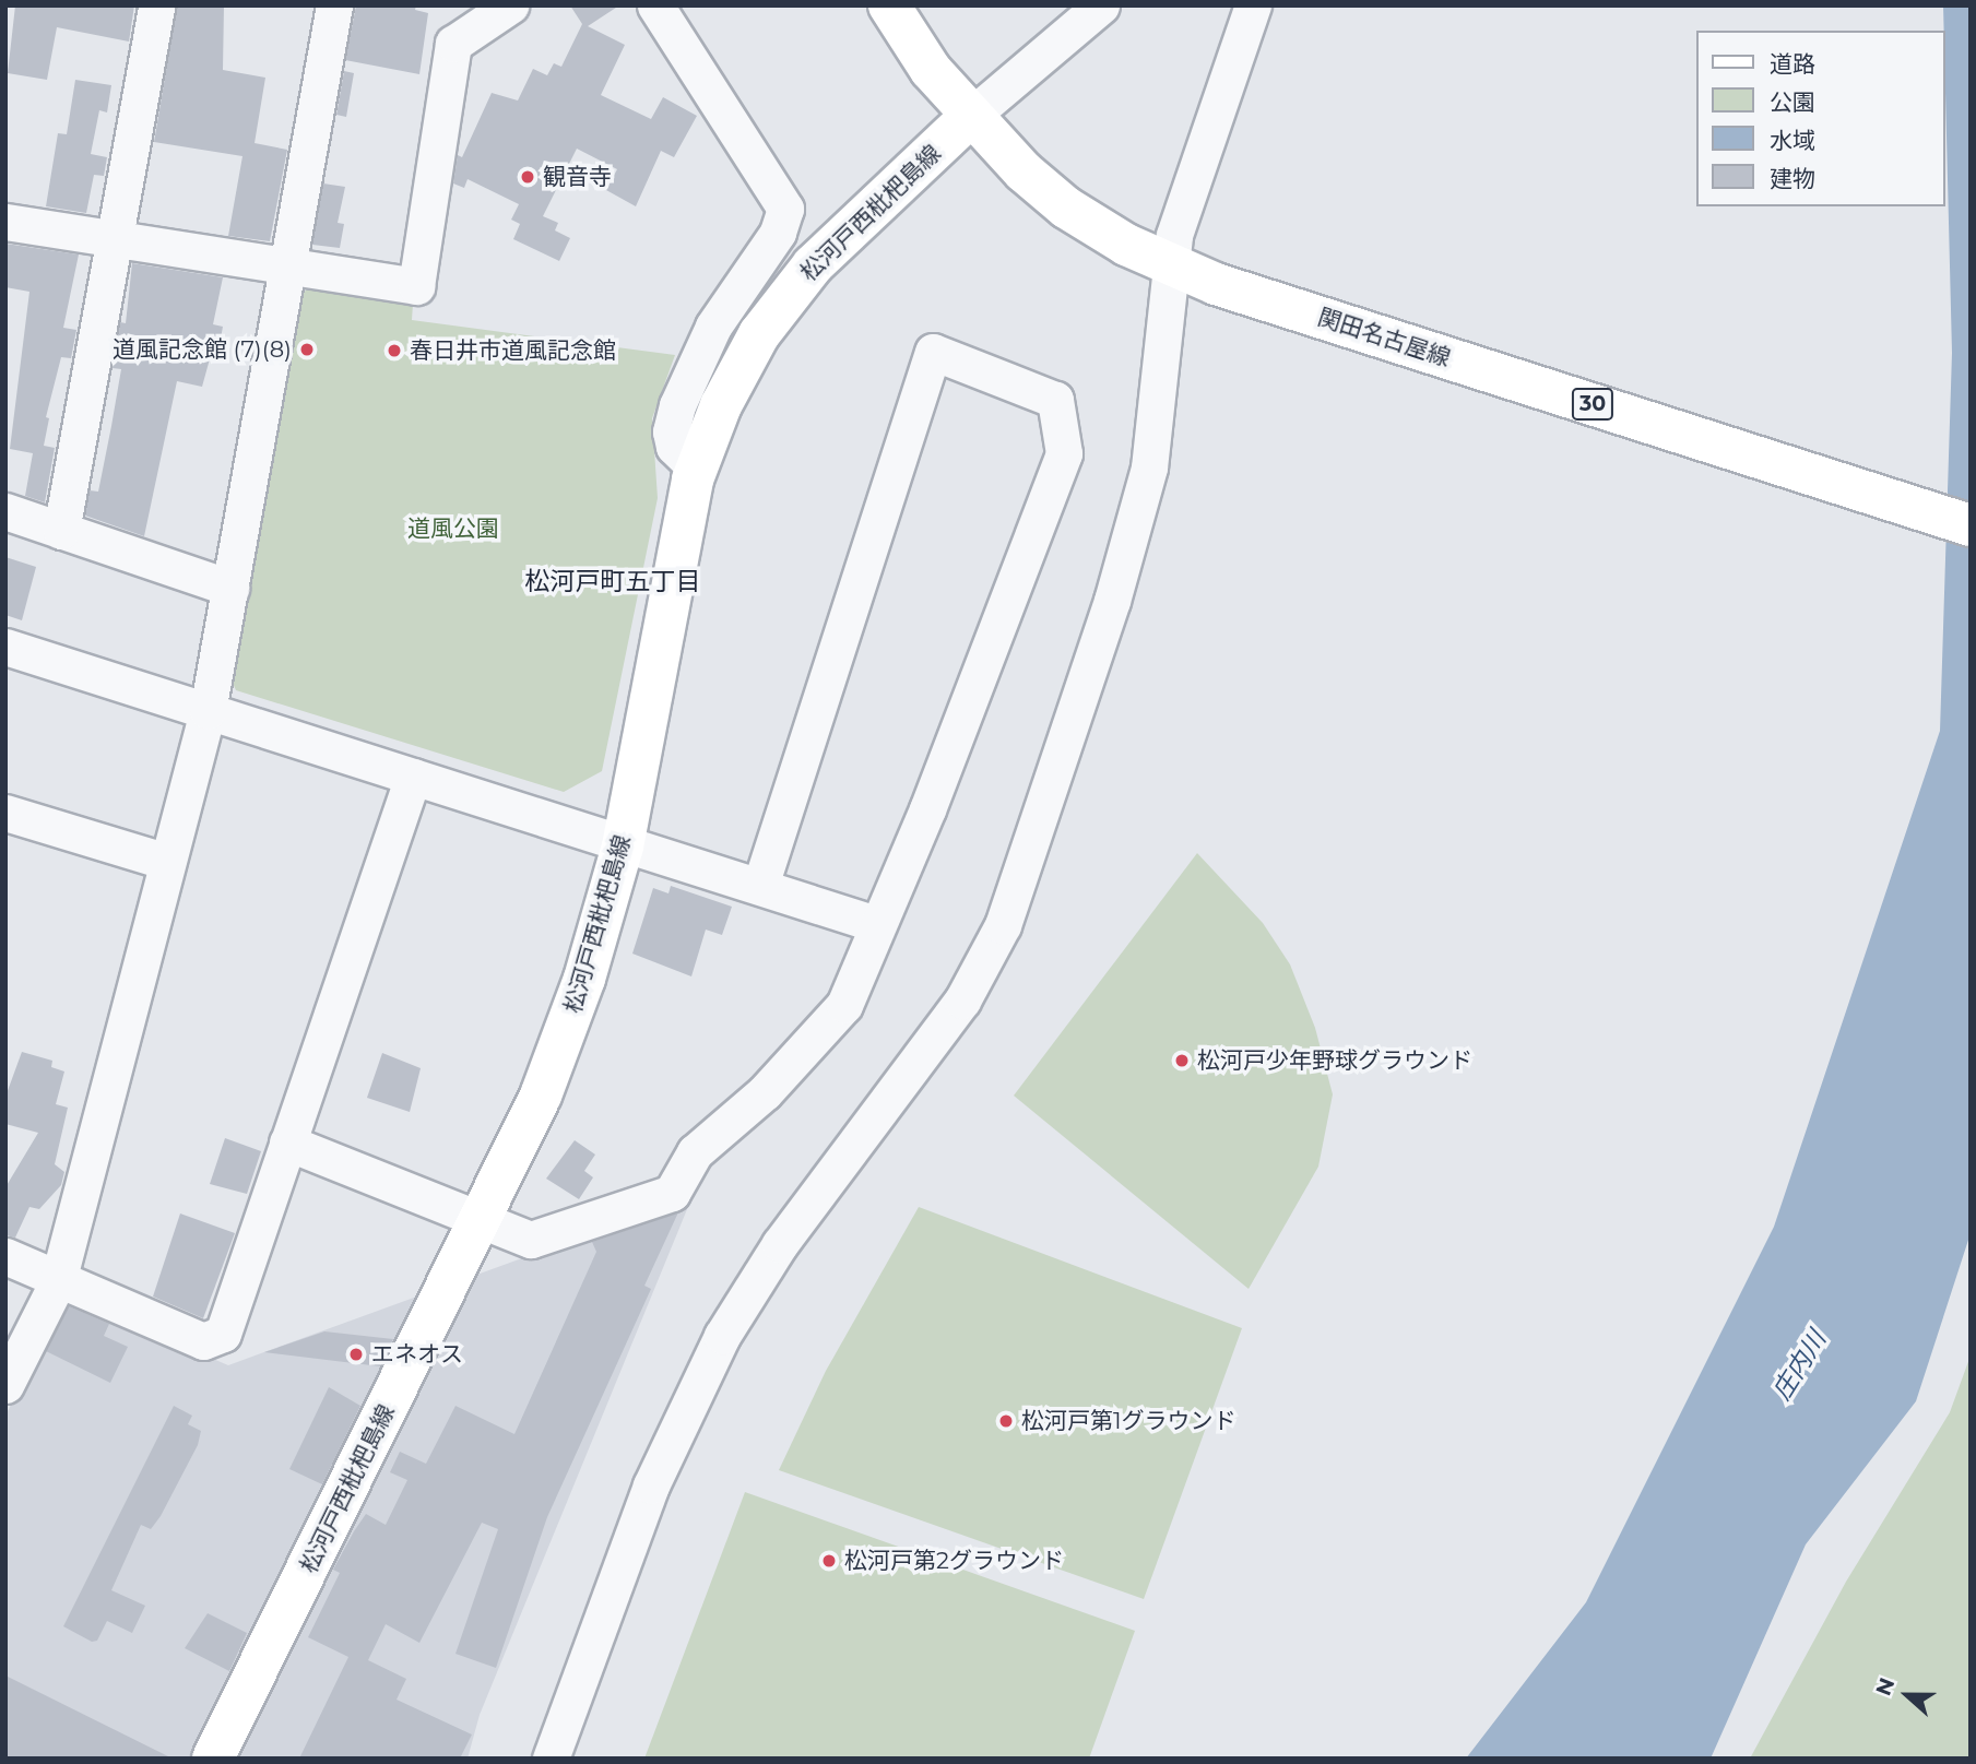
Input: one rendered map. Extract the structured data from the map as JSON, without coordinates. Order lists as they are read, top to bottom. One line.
{"streets":{"main road":["松河戸西枇杷島線","関田名古屋線","30"]},"crossings":[["松河戸西枇杷島線","関田名古屋線"]],"districts":["松河戸町五丁目"],"water":["庄内川"],"parks":["道風公園"],"places":["観音寺","道風記念館 (7)(8)","春日井市道風記念館","松河戸少年野球グラウンド","エネオス","松河戸第1グラウンド","松河戸第2グラウンド"],"legend":["道路","公園","水域","建物"],"north":"left"}
